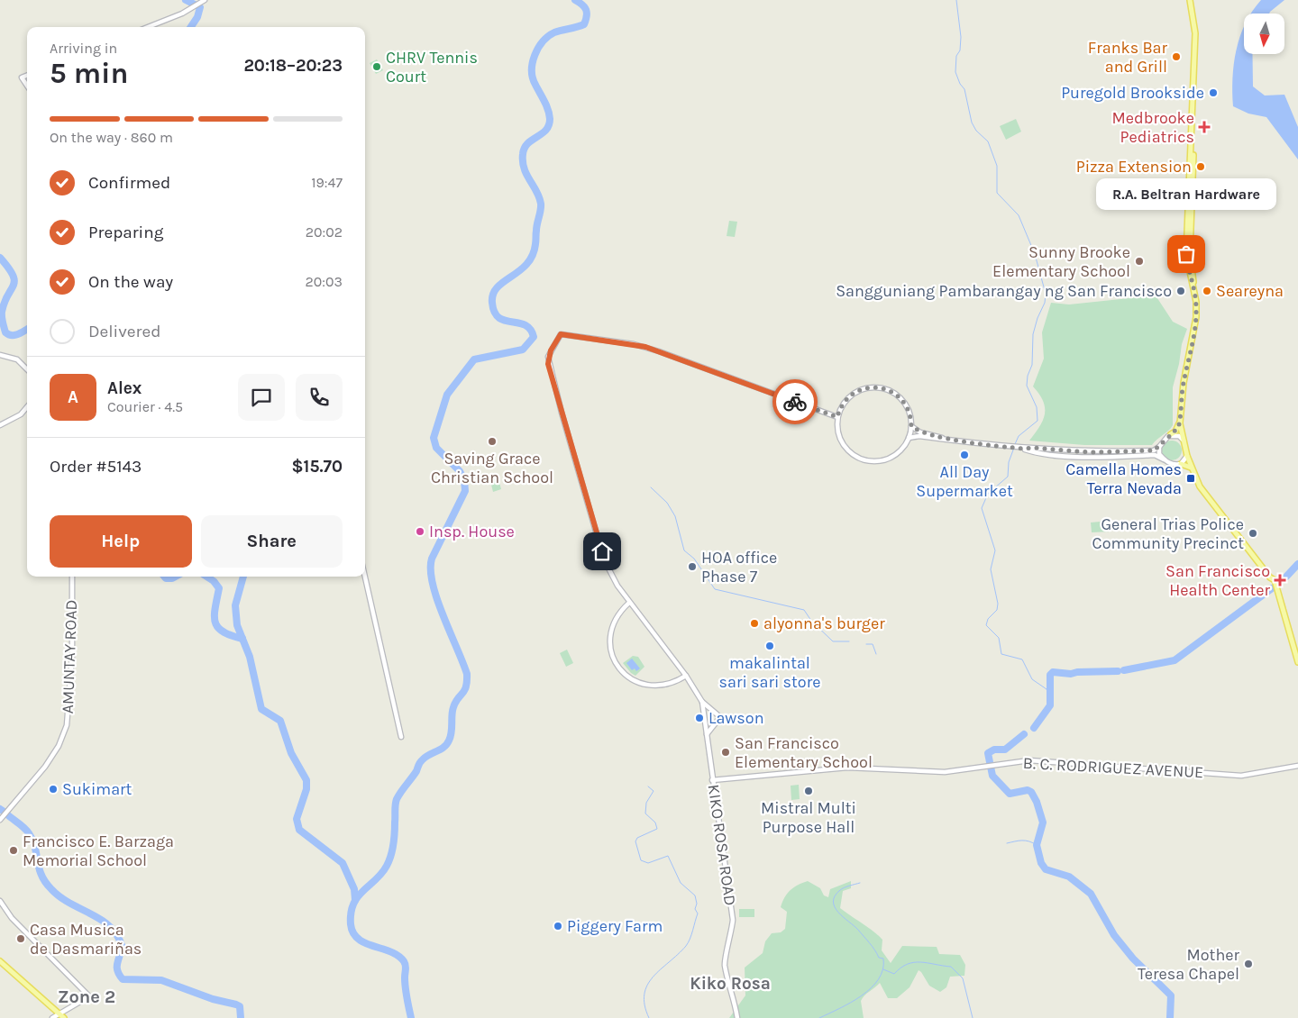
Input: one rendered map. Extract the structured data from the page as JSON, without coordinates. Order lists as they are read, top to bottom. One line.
{"streets":{"street":["AMUNTAY ROAD","B. C. RODRIGUEZ AVENUE","KIKO ROSA ROAD"]},"crossings":[["B. C. RODRIGUEZ AVENUE","KIKO ROSA ROAD"]],"districts":["Kiko Rosa","Zone 2"],"places":{"other":["Franks Bar and Grill","CHRV Tennis Court","Puregold Brookside","Pizza Extension","R.A. Beltran Hardware","Sunny Brooke Elementary School","Sangguniang Pambarangay ng San Francisco","Seareyna","Saving Grace Christian School","All Day Supermarket","Insp. House","General Trias Police Community Precinct","HOA office Phase 7","alyonna's burger","makalintal sari sari store","Lawson","San Francisco Elementary School","Sukimart","Mistral Multi Purpose Hall","Francisco E. Barzaga Memorial School","Piggery Farm","Casa Musica de Dasmariñas","Mother Teresa Chapel"],"health":["Medbrooke Pediatrics","San Francisco Health Center"],"transit":["Camella Homes Terra Nevada"]},"north":"bottom","page":{"heading":["5 min","Arriving in","20:18–20:23"],"panel":["Alex","Courier · 4.5","Order #5143","$15.70"],"bar":"On the way · 860 m","list":[["Confirmed","19:47"],["Preparing","20:02"],["On the way","20:03"],"Delivered"],"bubble":"R.A. Beltran Hardware","round":"A","buttons":["Help","Share"]}}
